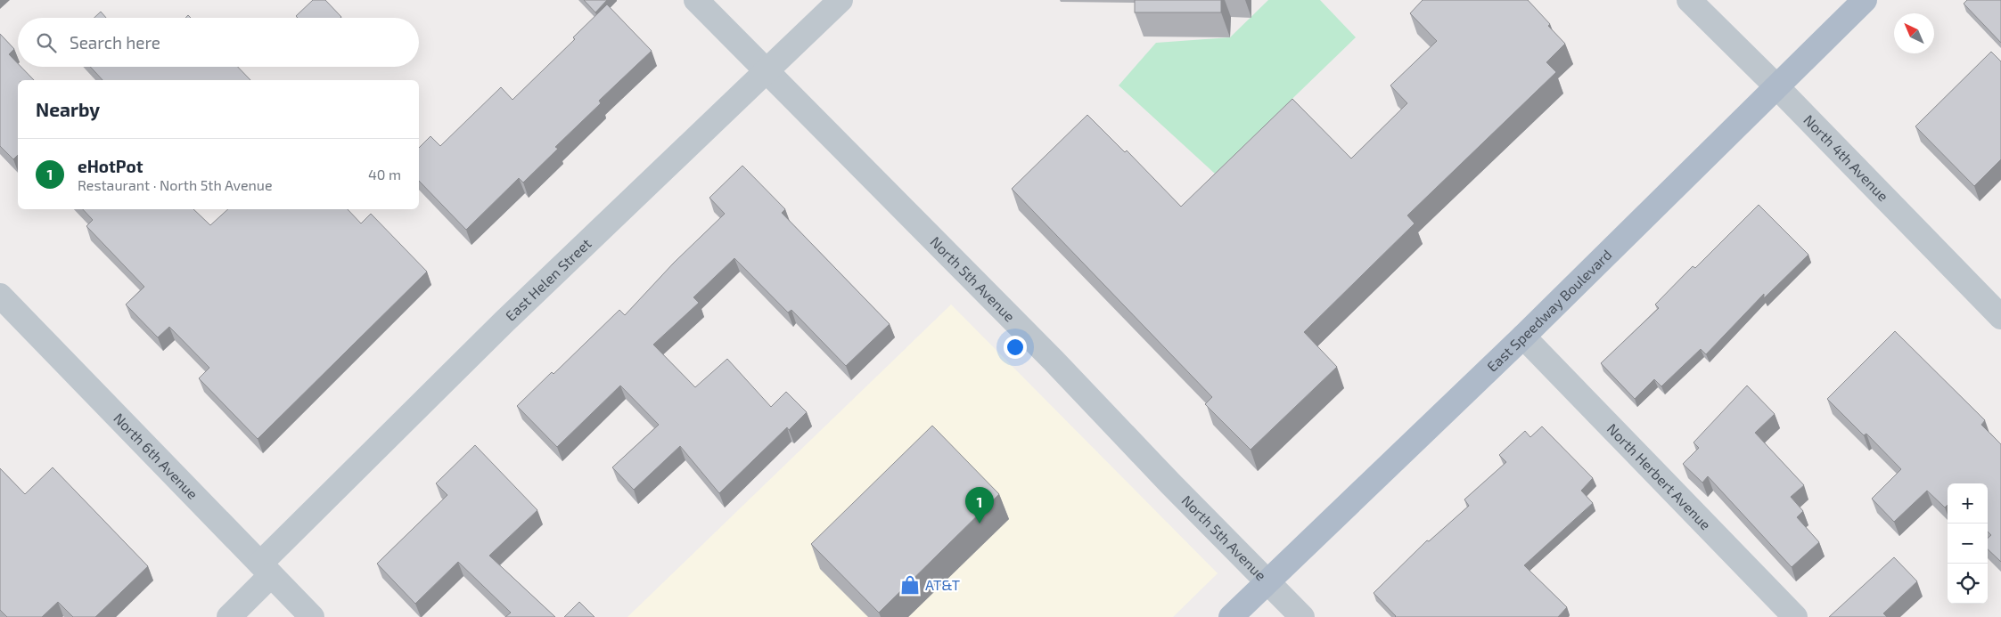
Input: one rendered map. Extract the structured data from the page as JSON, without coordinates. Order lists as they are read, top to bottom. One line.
{"streets":{"main road":["East Speedway Boulevard"],"street":["North 4th Avenue","North 5th Avenue","East Helen Street","North 6th Avenue","North Herbert Avenue"]},"crossings":[["North 4th Avenue","East Speedway Boulevard"],["North 5th Avenue","East Helen Street"],["North 5th Avenue","East Speedway Boulevard"],["East Helen Street","North 6th Avenue"],["East Speedway Boulevard","North Herbert Avenue"]],"places":{"shop":["AT&T"]},"north":"top left","page":{"search":"Search here","heading":"Nearby","list":[{"mark":"1","name":"eHotPot","note":"Restaurant · North 5th Avenue","value":"40 m"}],"map_buttons":["+","−"],"pins":"1"}}
